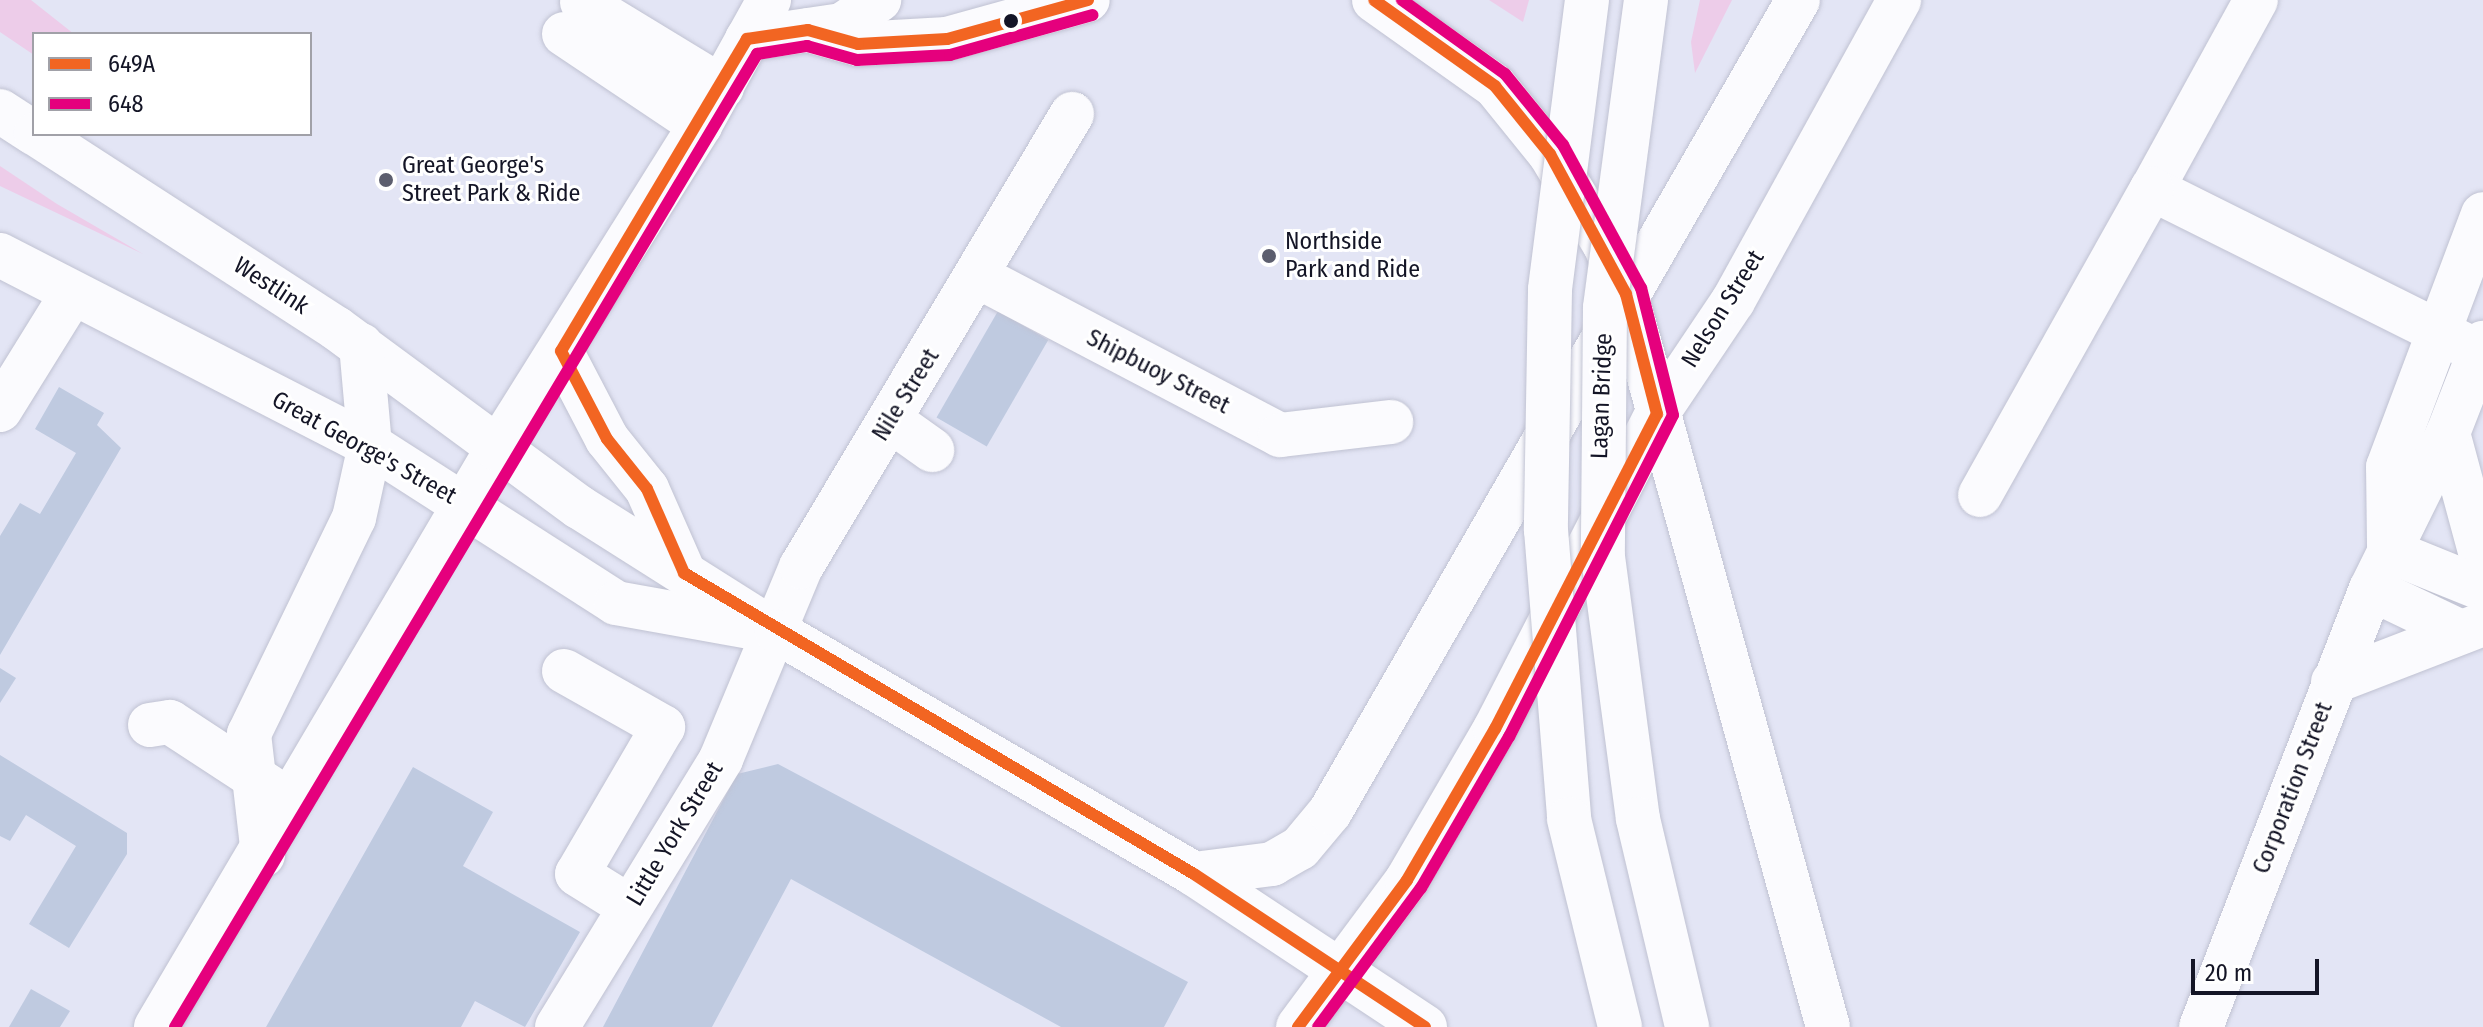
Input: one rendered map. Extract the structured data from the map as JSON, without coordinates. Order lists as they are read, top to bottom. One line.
{"streets":{"main road":["Westlink","Nelson Street","Shipbuoy Street","Nile Street","Lagan Bridge","Great George's Street","Corporation Street","Little York Street"]},"crossings":[["Westlink","Great George's Street"],["Nelson Street","Great George's Street"],["Shipbuoy Street","Nile Street"],["Nile Street","Great George's Street"],["Nile Street","Little York Street"],["Great George's Street","Little York Street"]],"places":["Great George's Street Park & Ride","Northside Park and Ride"],"lines":["transit line 649A","transit line 648"],"legend":["649A","648"],"scale_bar":"20 m"}
